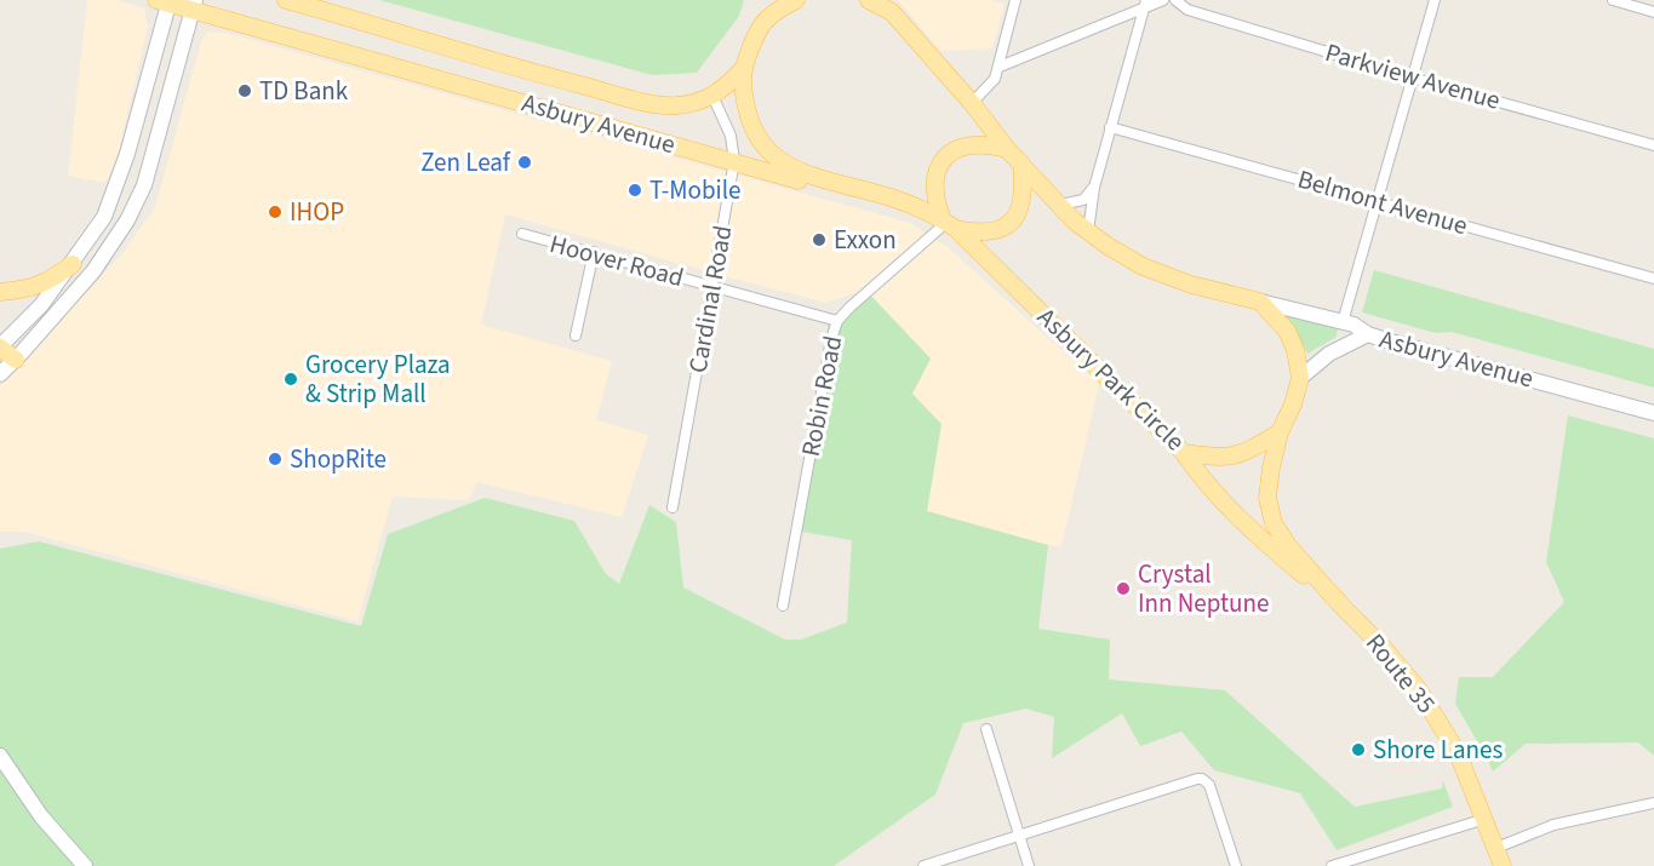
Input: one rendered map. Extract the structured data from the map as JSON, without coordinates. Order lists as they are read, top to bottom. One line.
{"streets":{"main road":["Asbury Avenue","Asbury Park Circle","Route 35"],"street":["Parkview Avenue","Belmont Avenue","Hoover Road","Cardinal Road","Robin Road"]},"crossings":[["Asbury Avenue","Cardinal Road"],["Asbury Avenue","Asbury Park Circle"],["Asbury Avenue","Robin Road"],["Hoover Road","Cardinal Road"],["Hoover Road","Robin Road"],["Asbury Park Circle","Robin Road"]],"places":["TD Bank","Zen Leaf","T-Mobile","IHOP","Exxon","Grocery Plaza & Strip Mall","ShopRite","Crystal Inn Neptune","Shore Lanes"]}
